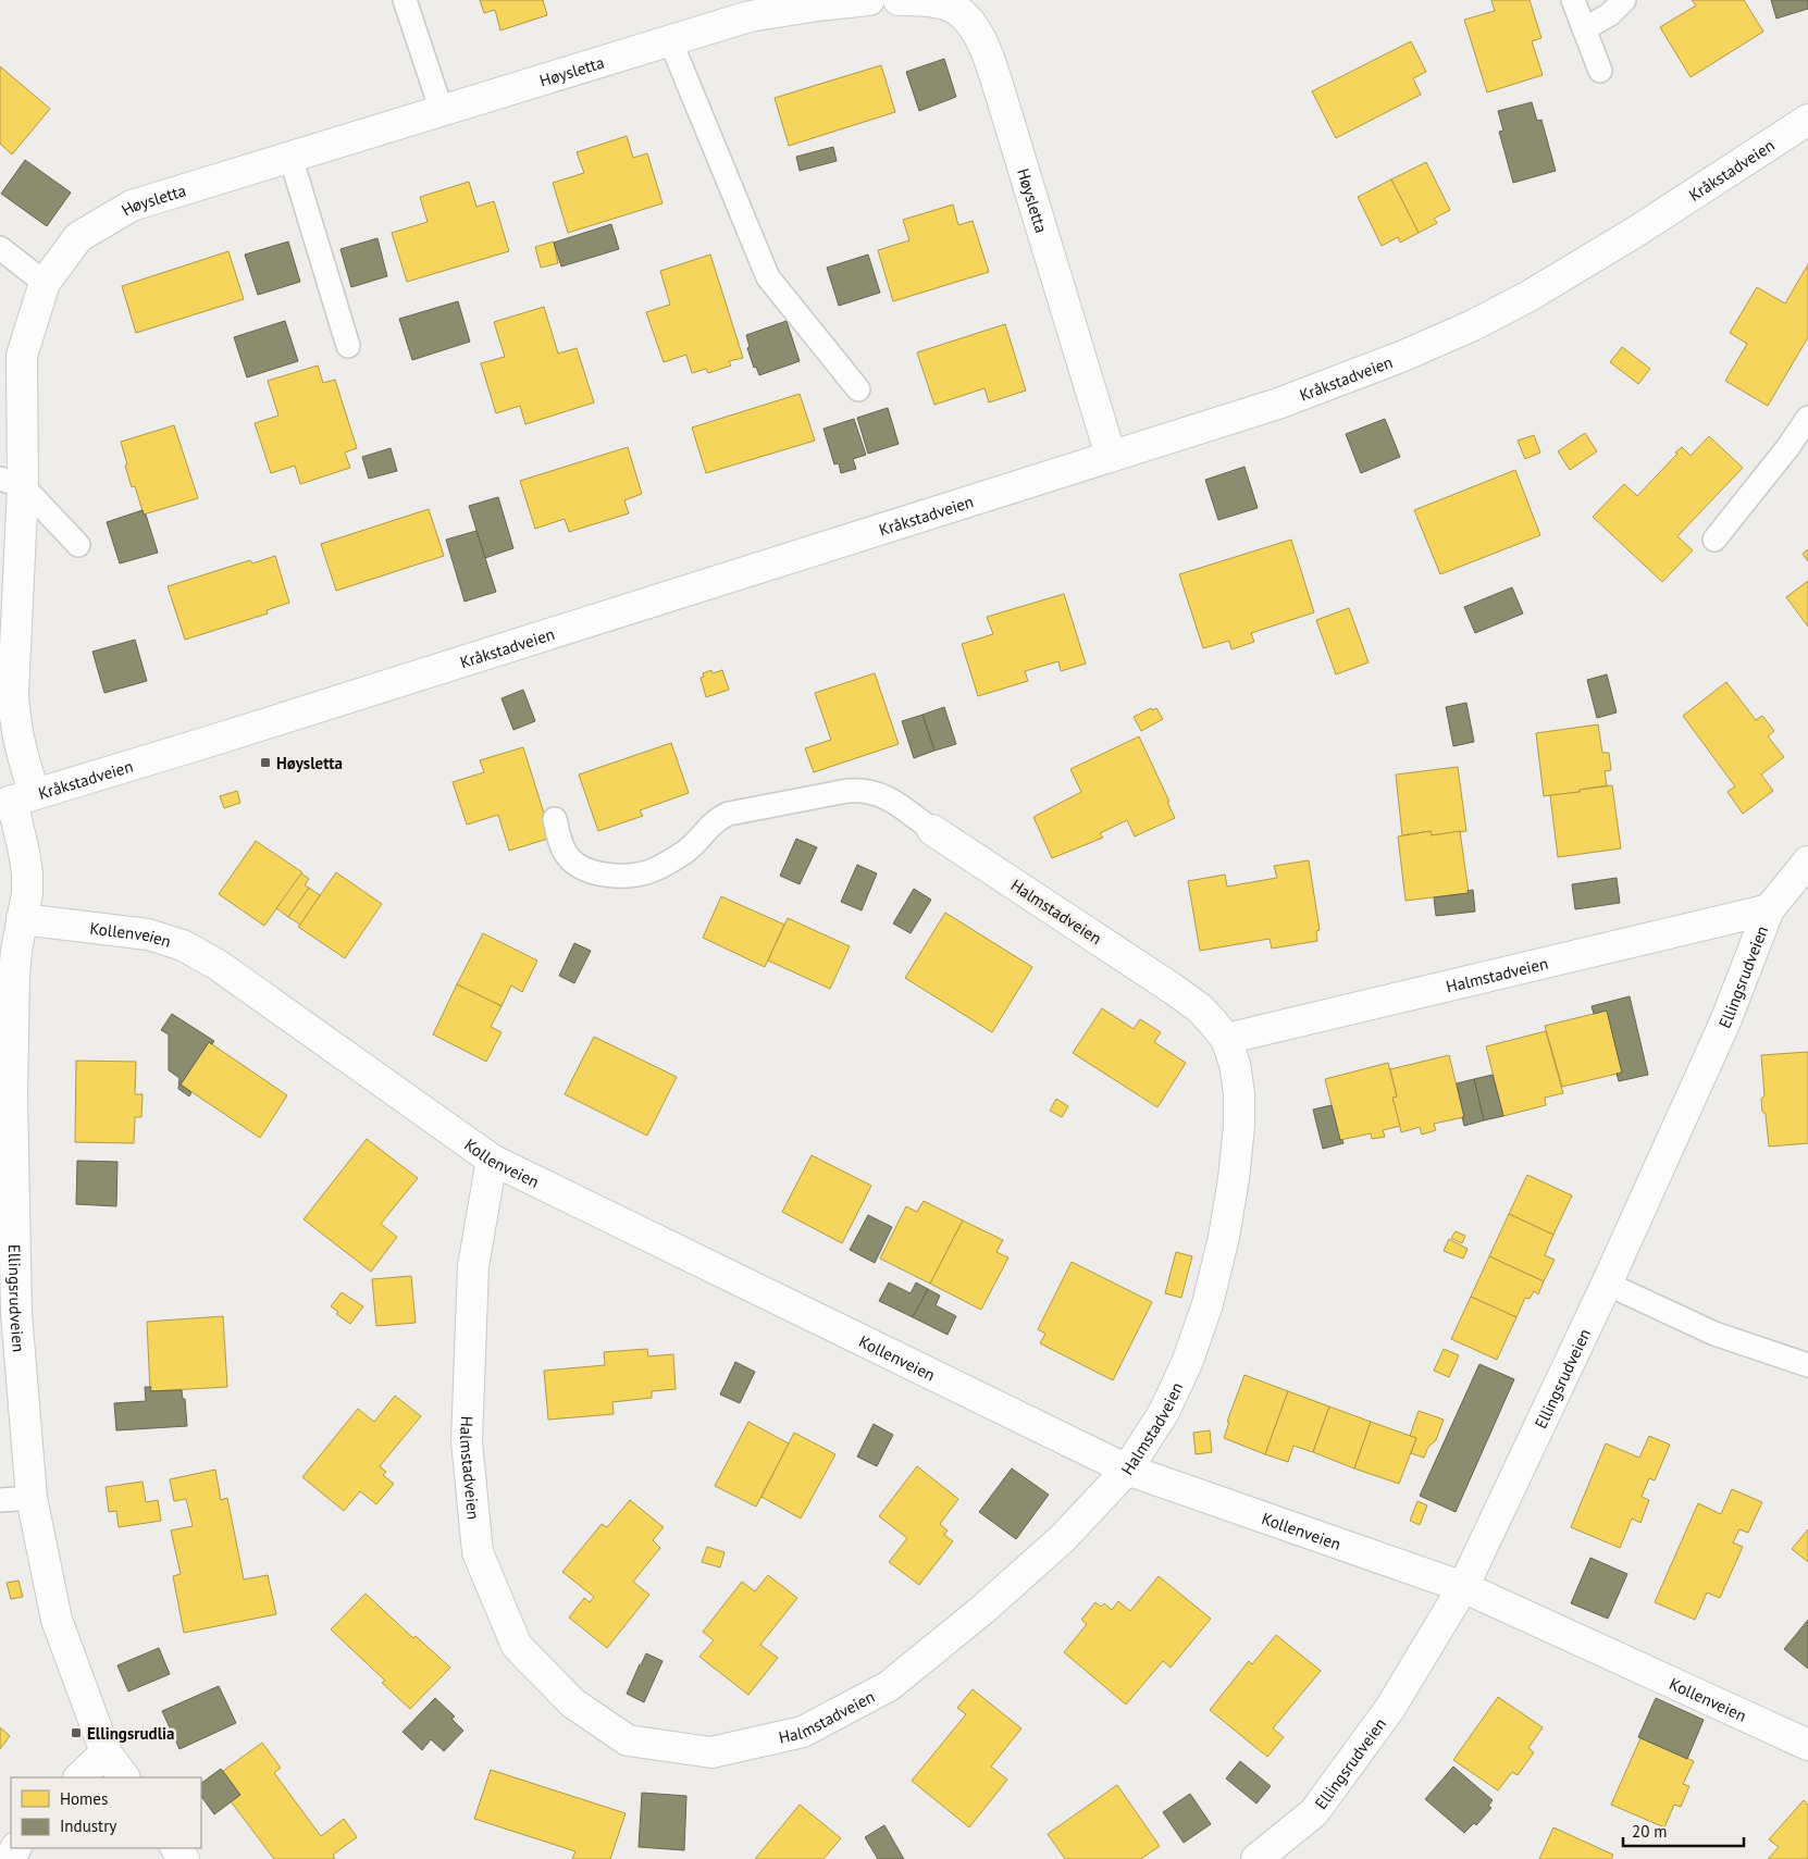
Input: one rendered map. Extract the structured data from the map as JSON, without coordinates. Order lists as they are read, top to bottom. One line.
{"streets":{"street":["Høysletta","Kråkstadveien","Halmstadveien","Kollenveien","Ellingsrudveien"]},"crossings":[["Høysletta","Kråkstadveien"],["Høysletta","Ellingsrudveien"],["Kråkstadveien","Ellingsrudveien"],["Halmstadveien","Kollenveien"],["Halmstadveien","Ellingsrudveien"],["Kollenveien","Ellingsrudveien"]],"places":{"transit":["Høysletta","Ellingsrudlia"]},"legend":["Homes","Industry"],"scale_bar":"20 m"}
